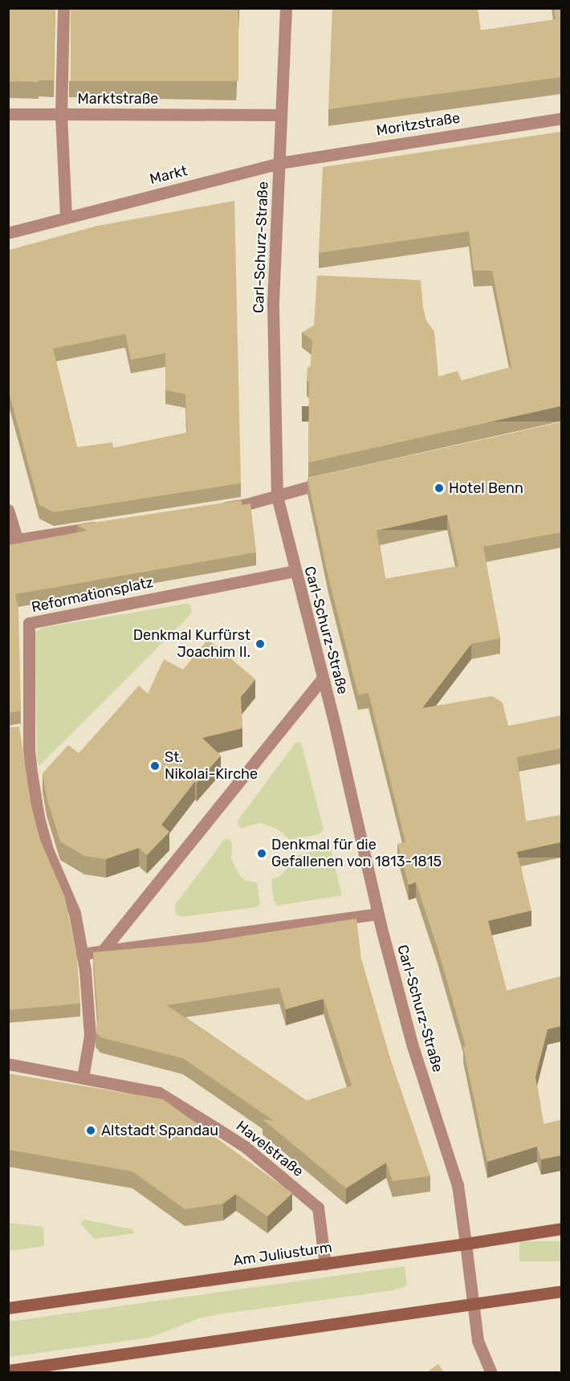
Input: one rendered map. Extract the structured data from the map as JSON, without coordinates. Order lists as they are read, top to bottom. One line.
{"streets":{"main road":["Am Juliusturm"],"street":["Marktstraße","Moritzstraße","Markt","Carl-Schurz-Straße","Reformationsplatz","Havelstraße"]},"crossings":[["Marktstraße","Carl-Schurz-Straße"],["Moritzstraße","Markt"],["Moritzstraße","Carl-Schurz-Straße"],["Markt","Carl-Schurz-Straße"],["Carl-Schurz-Straße","Reformationsplatz"],["Carl-Schurz-Straße","Am Juliusturm"],["Reformationsplatz","Havelstraße"],["Havelstraße","Am Juliusturm"]],"places":["Hotel Benn","Denkmal Kurfürst Joachim II.","St. Nikolai-Kirche","Denkmal für die Gefallenen von 1813-1815","Altstadt Spandau"]}
